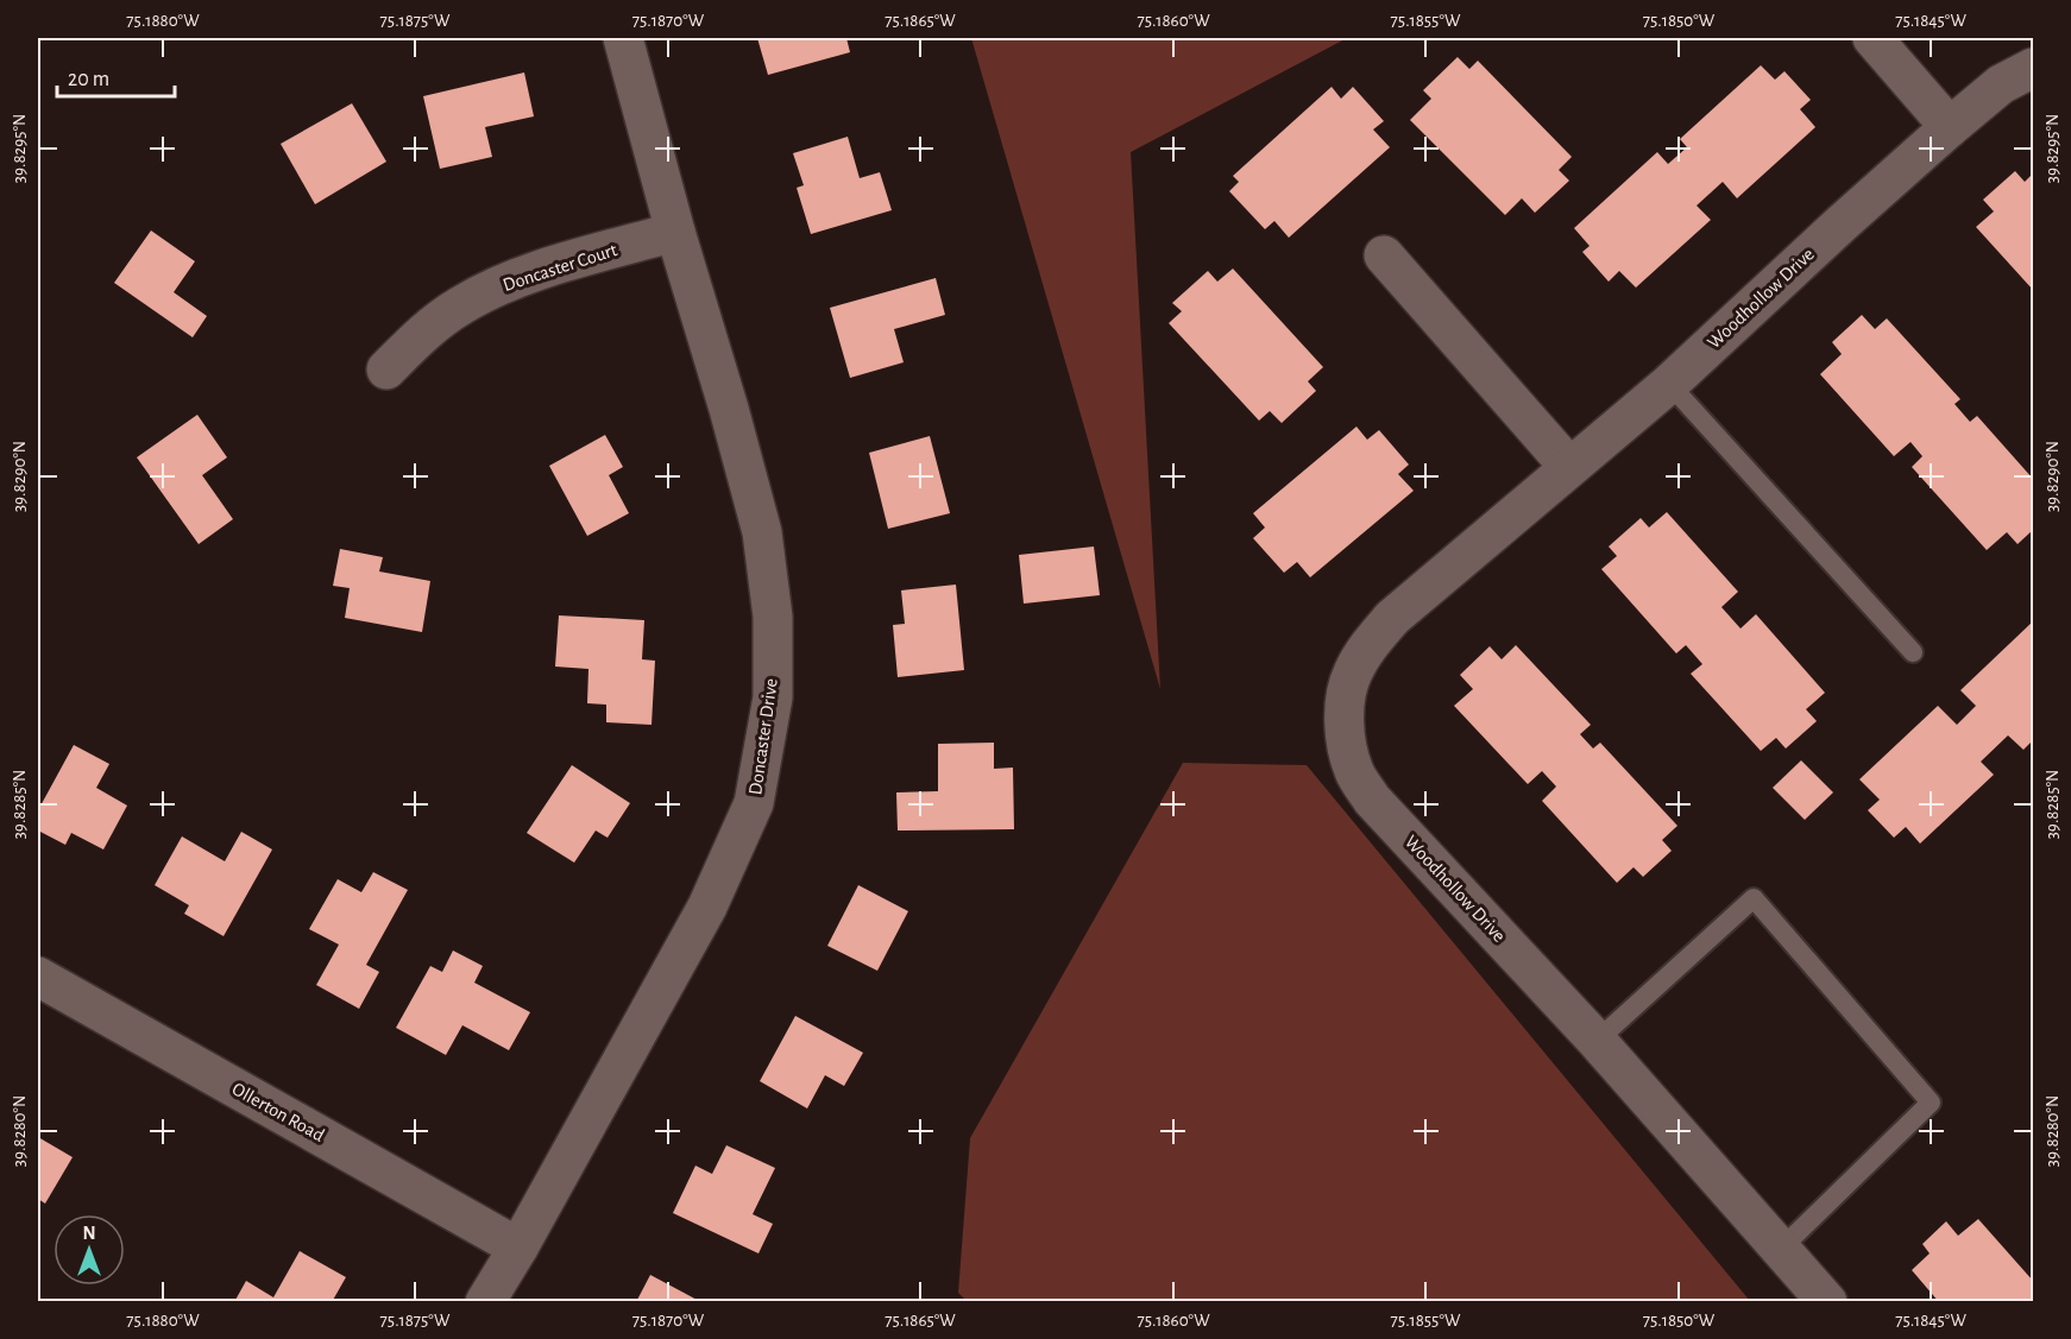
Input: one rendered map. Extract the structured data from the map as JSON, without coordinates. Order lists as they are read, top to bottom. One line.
{"streets":{"street":["Doncaster Court","Woodhollow Drive","Doncaster Drive","Ollerton Road"]},"crossings":[["Doncaster Court","Doncaster Drive"],["Doncaster Drive","Ollerton Road"]],"scale_bar":"20 m","north":"top","coordinates":["75.1880°W","75.1875°W","75.1870°W","75.1865°W","75.1860°W","75.1855°W","75.1850°W","75.1845°W","39.8295°N","39.8290°N","39.8285°N","39.8280°N"]}
